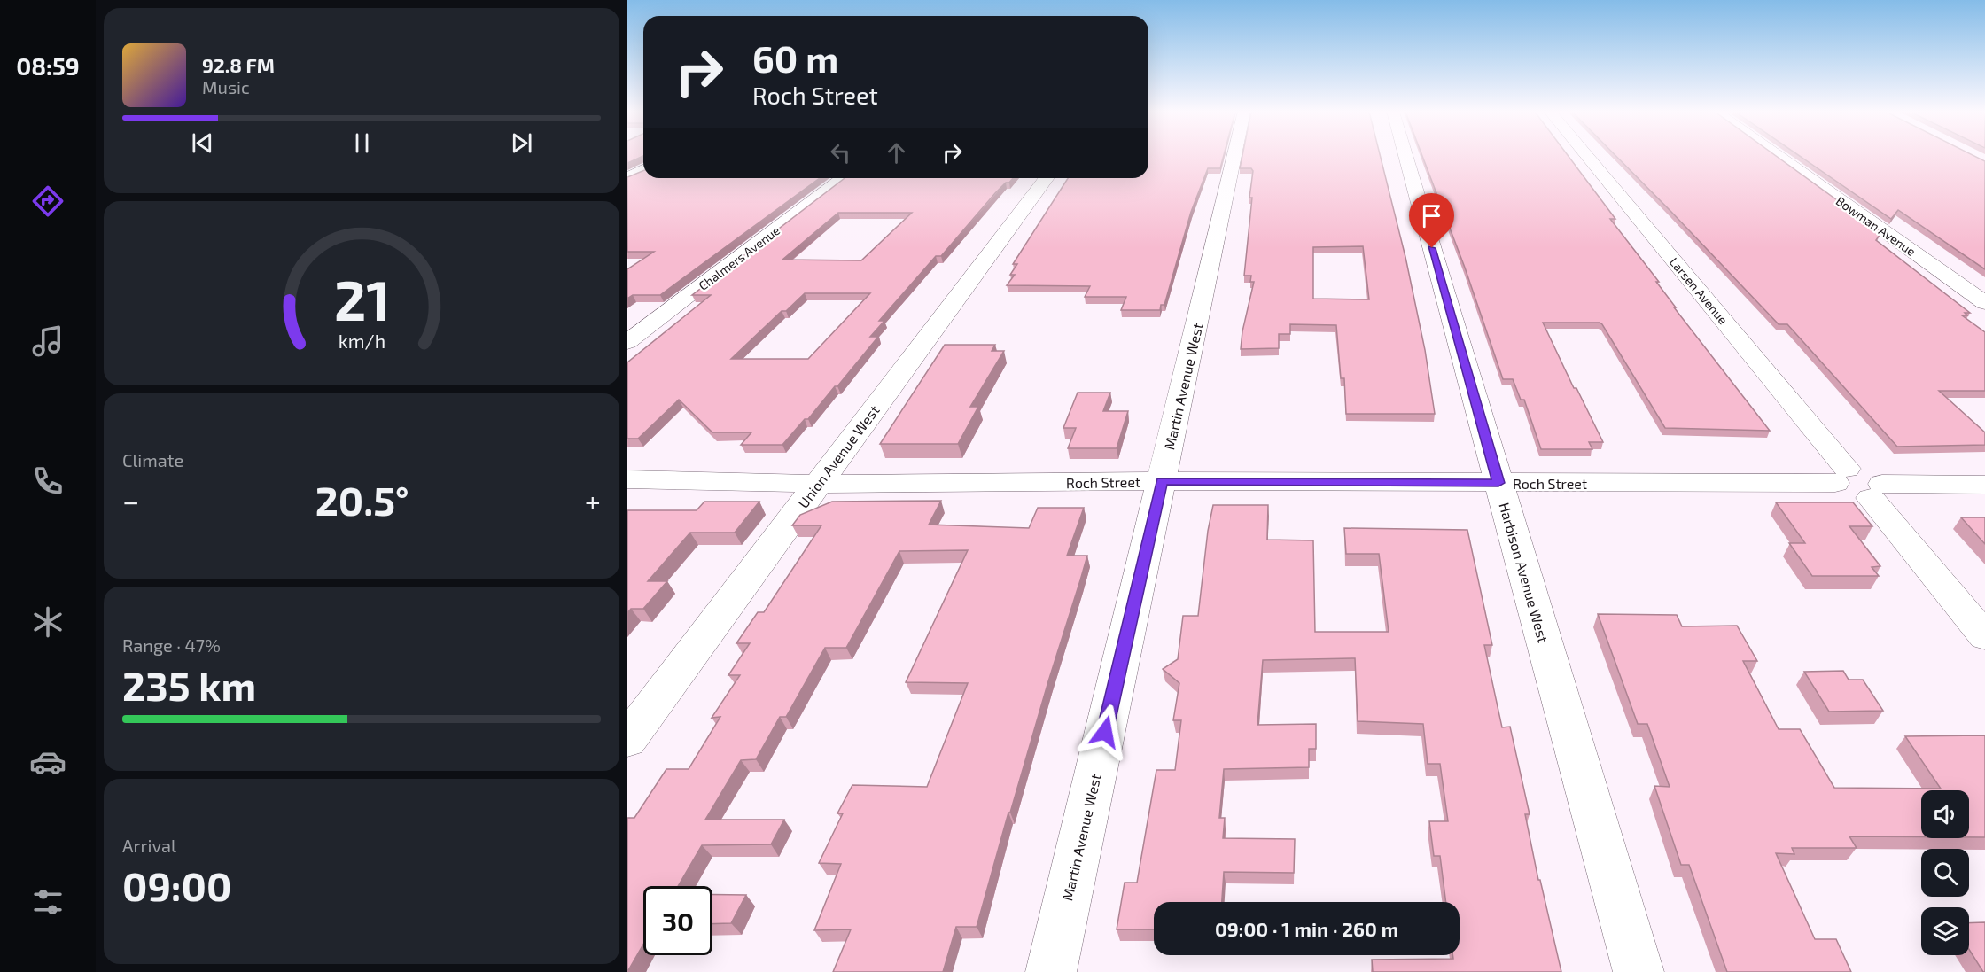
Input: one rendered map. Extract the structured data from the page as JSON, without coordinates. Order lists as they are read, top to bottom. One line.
{"streets":{"street":["Bowman Avenue","Chalmers Avenue","Larsen Avenue","Martin Avenue West","Union Avenue West","Roch Street","Harbison Avenue West"]},"crossings":[["Larsen Avenue","Roch Street"],["Martin Avenue West","Roch Street"],["Union Avenue West","Roch Street"],["Roch Street","Harbison Avenue West"]],"page":{"tabs":"08:59","turn":["60 m","Roch Street"],"song":["92.8 FM","Music"],"tile":["Climate",["Range · 47%","235 km"],["Arrival","09:00"]],"heat":["−","20.5°","+"],"limit":"30","trip":"09:00 · 1 min · 260 m","gauge":["21","km/h"]}}
